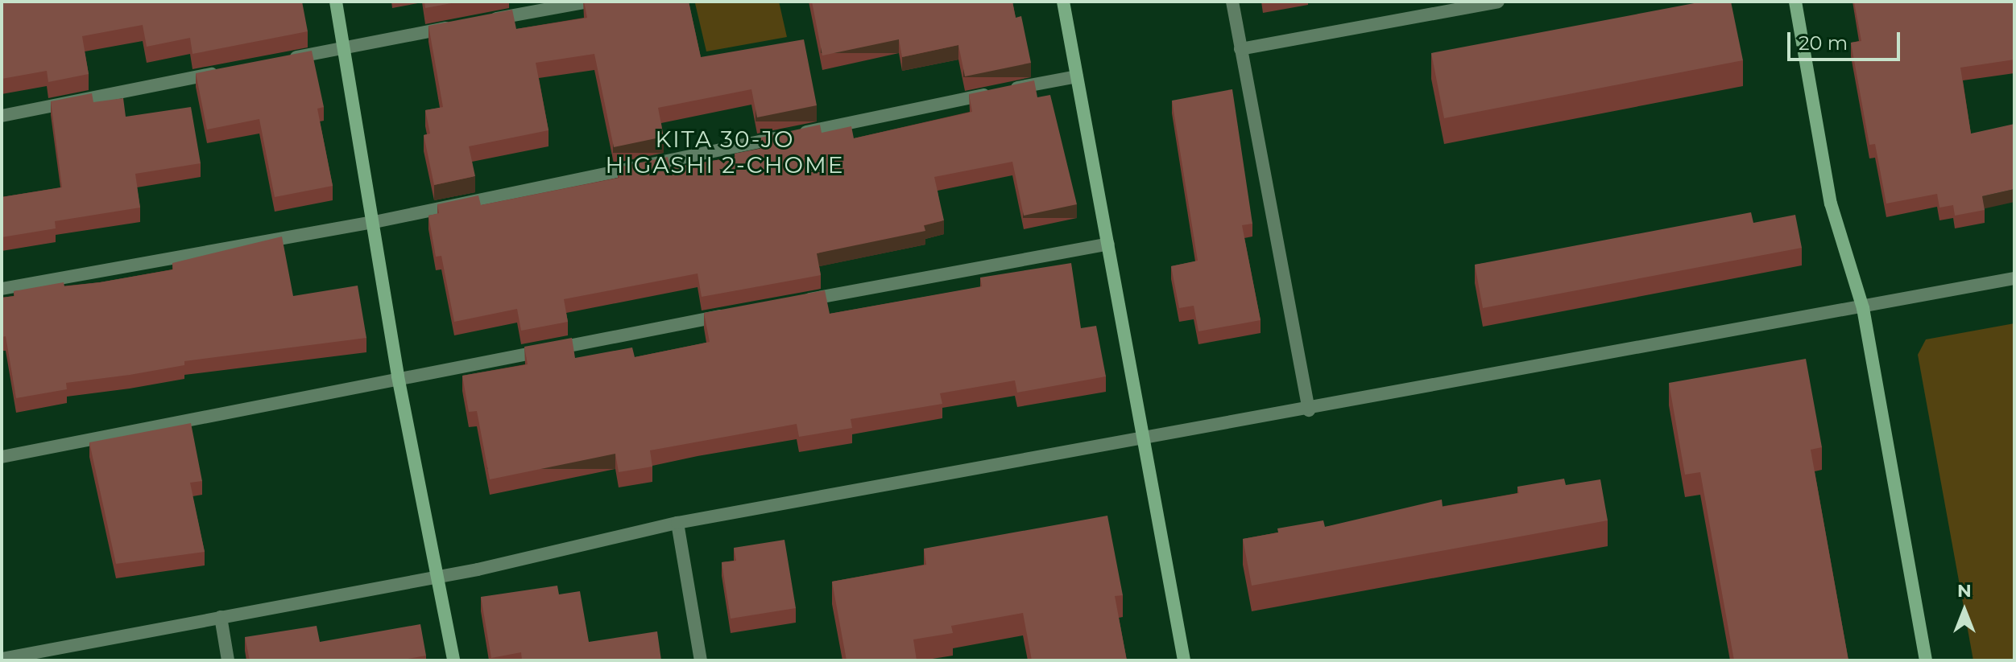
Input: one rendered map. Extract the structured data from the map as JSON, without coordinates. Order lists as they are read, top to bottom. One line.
{"districts":["KITA 30-JO HIGASHI 2-CHOME"],"scale_bar":"20 m","north":"top"}
